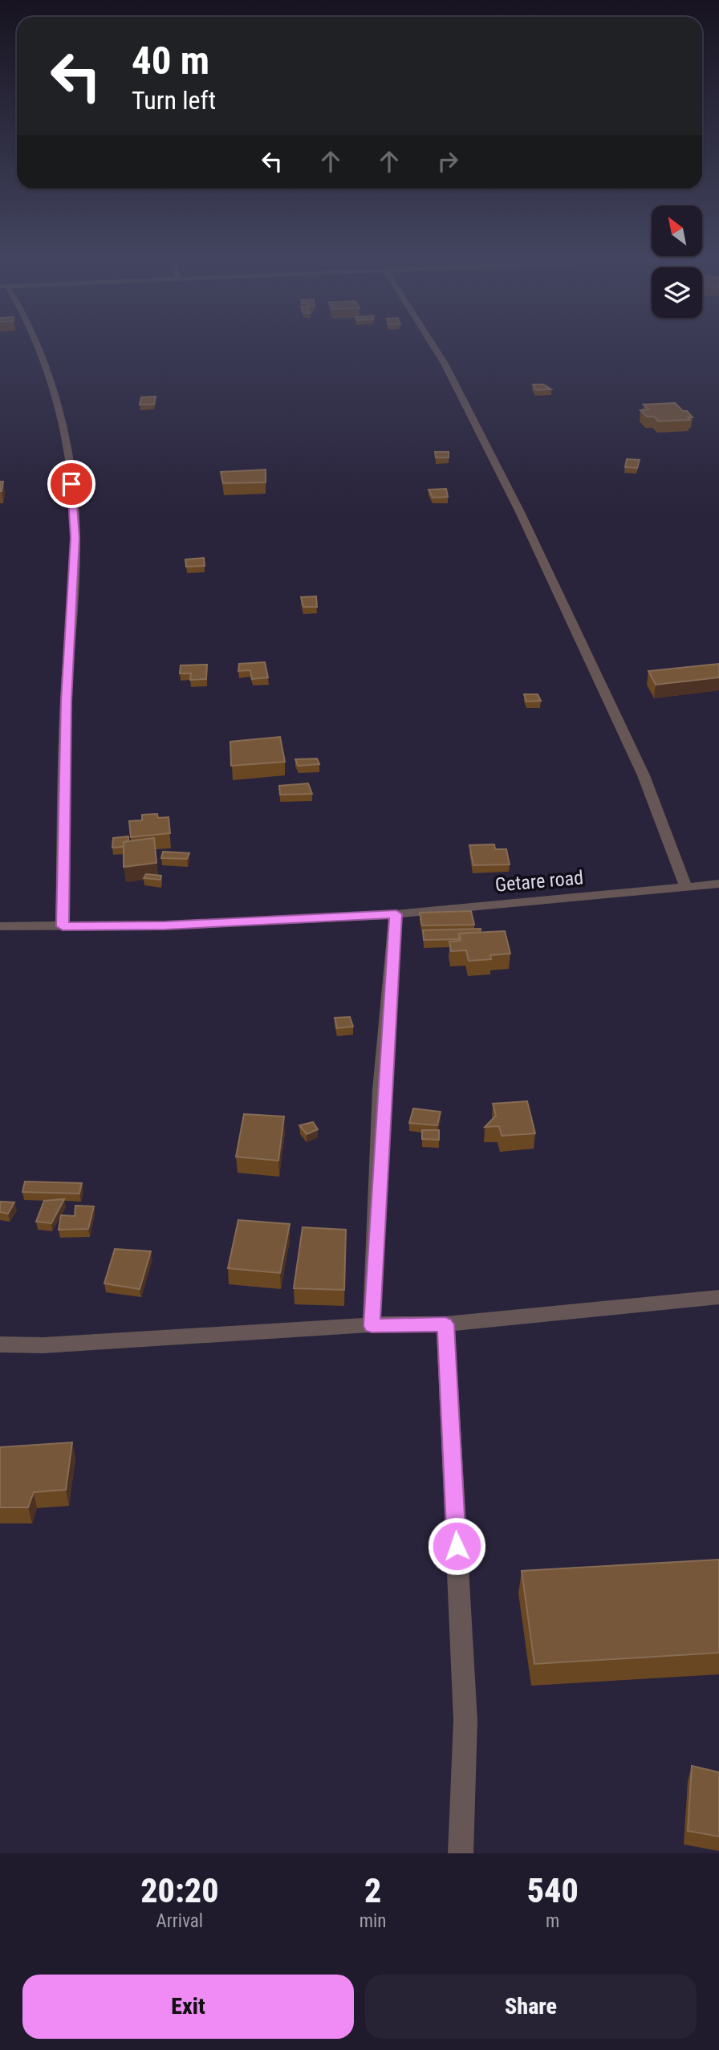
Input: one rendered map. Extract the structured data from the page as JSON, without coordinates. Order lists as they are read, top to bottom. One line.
{"north":"top left","page":{"turn":["40 m","Turn left"],"eta":["20:20","Arrival","2","min","540","m"],"buttons":["Exit","Share"]}}
